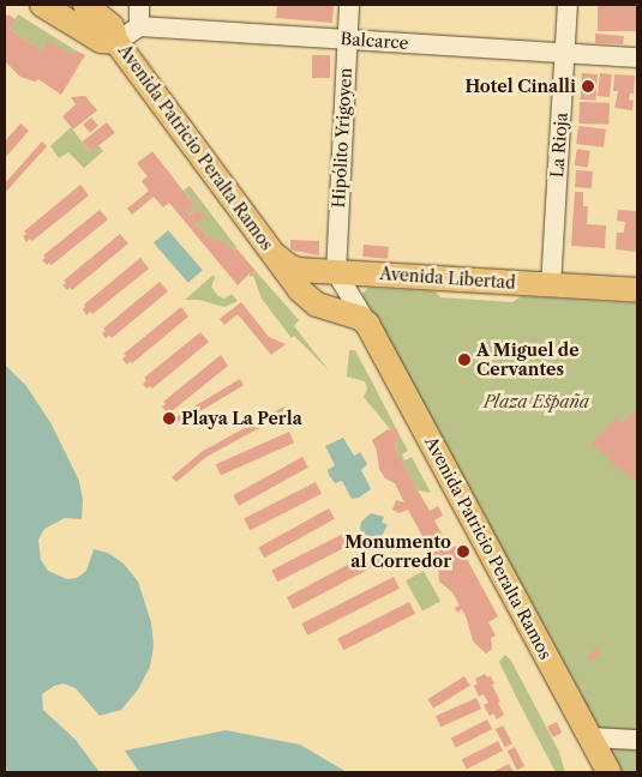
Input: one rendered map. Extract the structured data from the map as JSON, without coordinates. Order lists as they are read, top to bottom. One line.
{"streets":{"main road":["Avenida Patricio Peralta Ramos","Avenida Libertad"],"street":["Balcarce","Hipólito Yrigoyen","La Rioja"]},"crossings":[["Balcarce","Hipólito Yrigoyen"],["Balcarce","La Rioja"],["Hipólito Yrigoyen","Avenida Patricio Peralta Ramos"],["Hipólito Yrigoyen","Avenida Libertad"],["La Rioja","Avenida Libertad"],["Avenida Patricio Peralta Ramos","Avenida Libertad"]],"parks":["Plaza España"],"places":["Hotel Cinalli","A Miguel de Cervantes","Playa La Perla","Monumento al Corredor"]}
